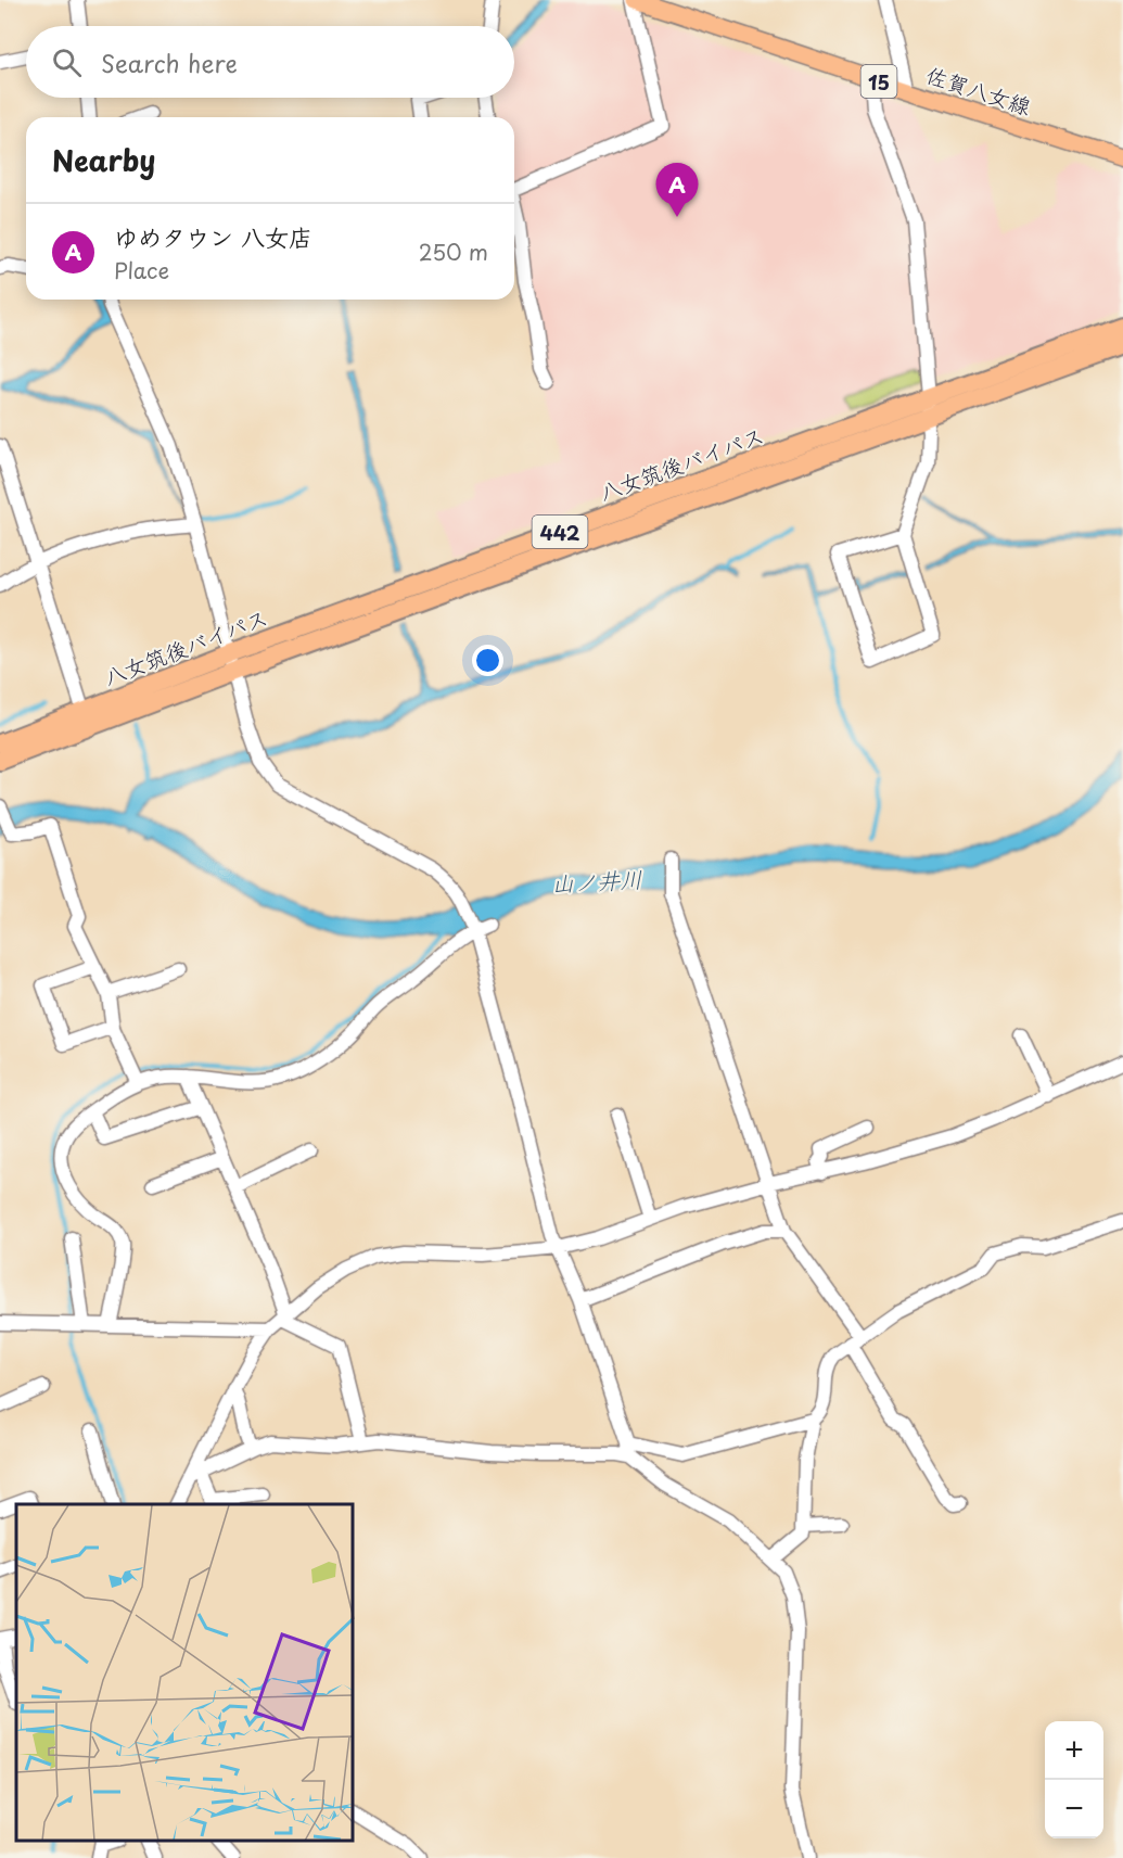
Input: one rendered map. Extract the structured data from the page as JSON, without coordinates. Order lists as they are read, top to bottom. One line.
{"streets":{"highway":["八女筑後バイパス","442"],"main road":["15","佐賀八女線"]},"water":["山ノ井川"],"page":{"search":"Search here","heading":"Nearby","pins":"A","list":[{"mark":"A","name":"ゆめタウン 八女店","note":"Place","value":"250 m"}],"map_buttons":["+","−"]}}
